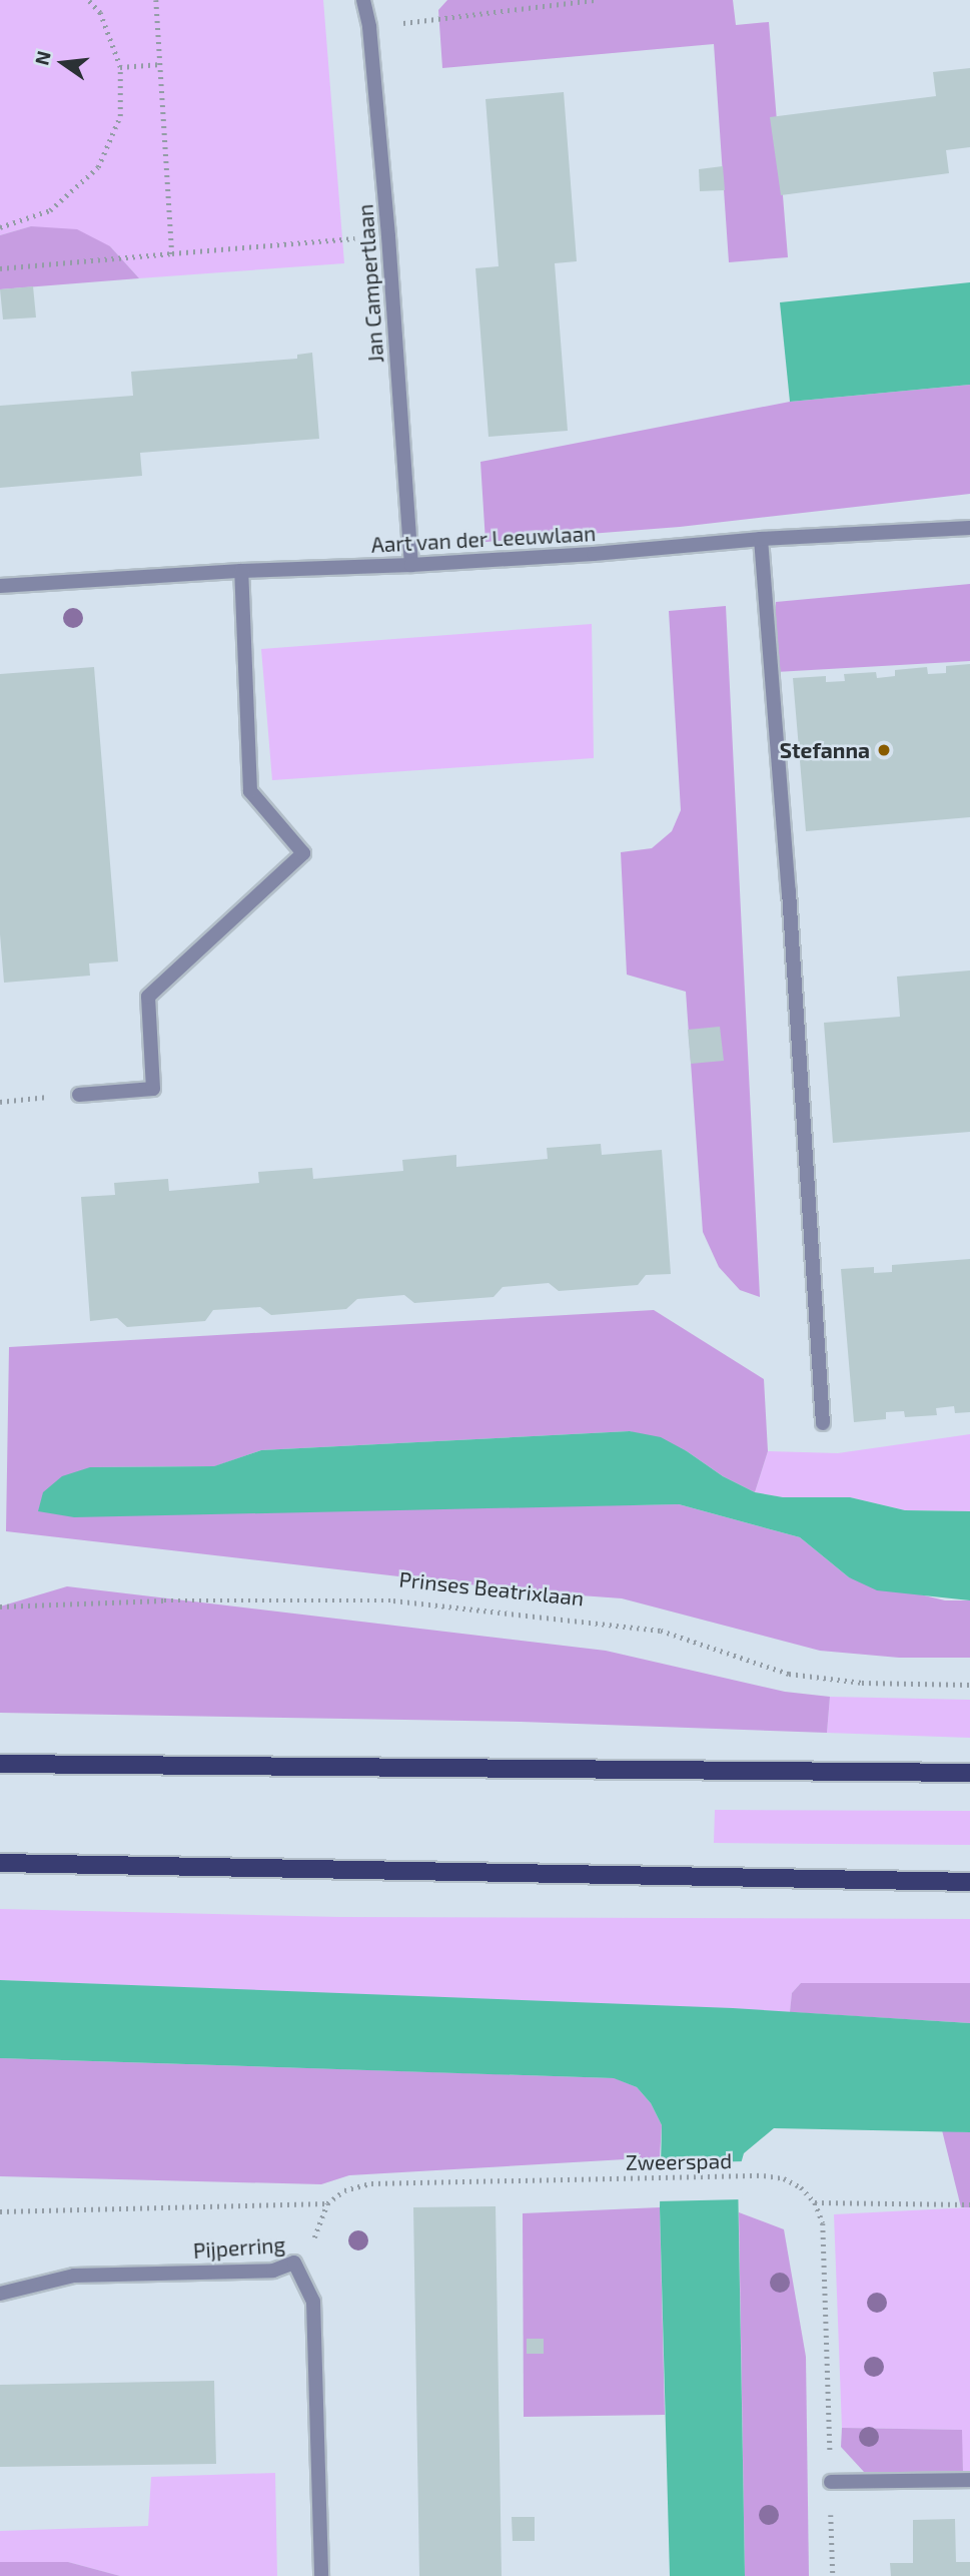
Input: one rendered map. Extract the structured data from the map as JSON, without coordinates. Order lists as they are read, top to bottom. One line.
{"streets":{"street":["Jan Campertlaan","Aart van der Leeuwlaan","Pijperring"],"path":["Prinses Beatrixlaan","Zweerspad"]},"crossings":[["Jan Campertlaan","Aart van der Leeuwlaan"]],"places":["Stefanna"],"north":"left"}
